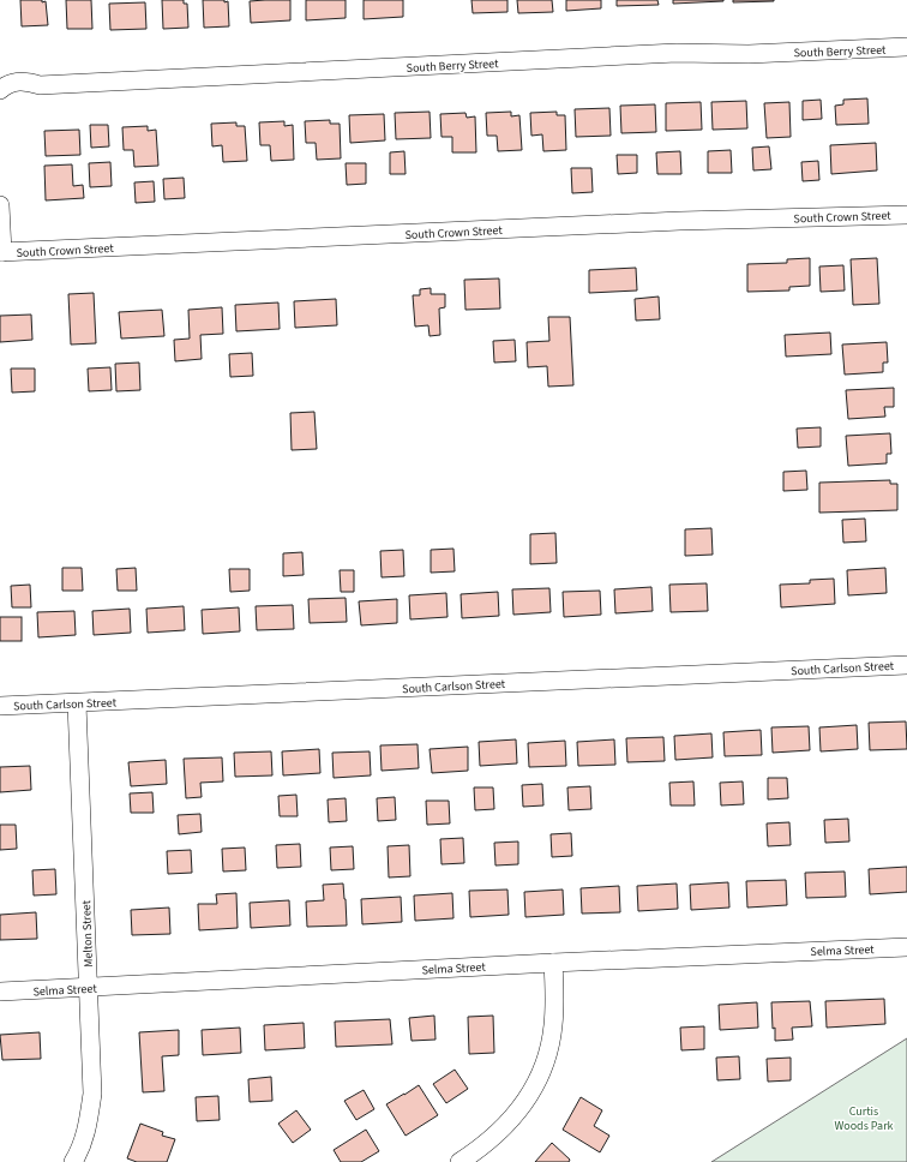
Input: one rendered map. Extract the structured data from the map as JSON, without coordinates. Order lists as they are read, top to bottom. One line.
{"streets":{"street":["South Berry Street","South Crown Street","South Carlson Street","Melton Street","Selma Street"]},"crossings":[["South Carlson Street","Melton Street"],["Melton Street","Selma Street"]],"parks":["Curtis Woods Park"]}
